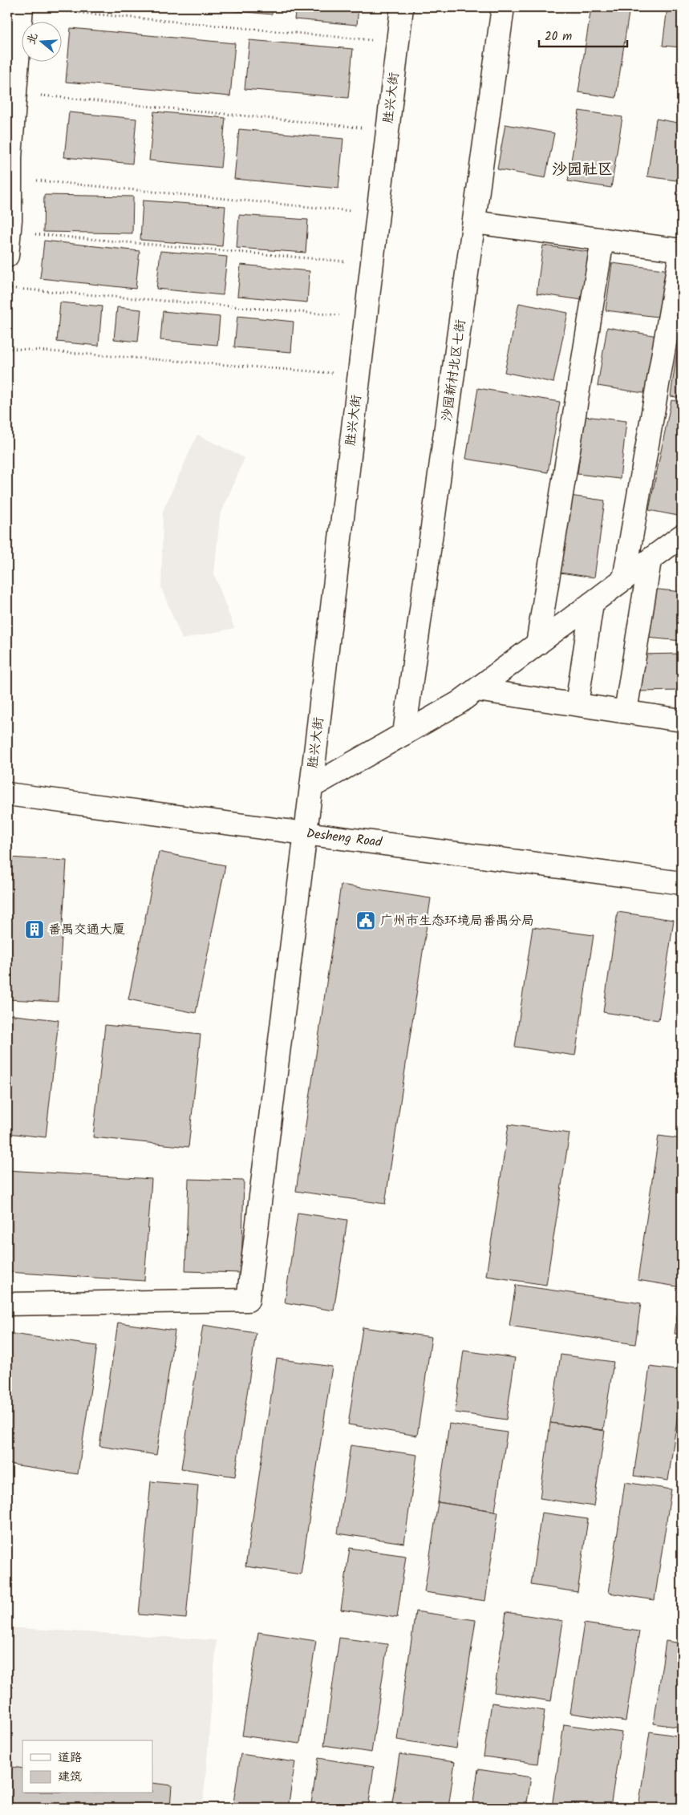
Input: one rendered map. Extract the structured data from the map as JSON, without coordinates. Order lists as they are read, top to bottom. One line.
{"streets":{"street":["胜兴大街","沙园新村北区七街","Desheng Road"]},"crossings":[["胜兴大街","Desheng Road"]],"districts":["沙园社区"],"places":{"public building":["广州市生态环境局番禺分局"],"building":["番禺交通大厦"]},"legend":["道路","建筑"],"scale_bar":"20 m","north":"left"}
